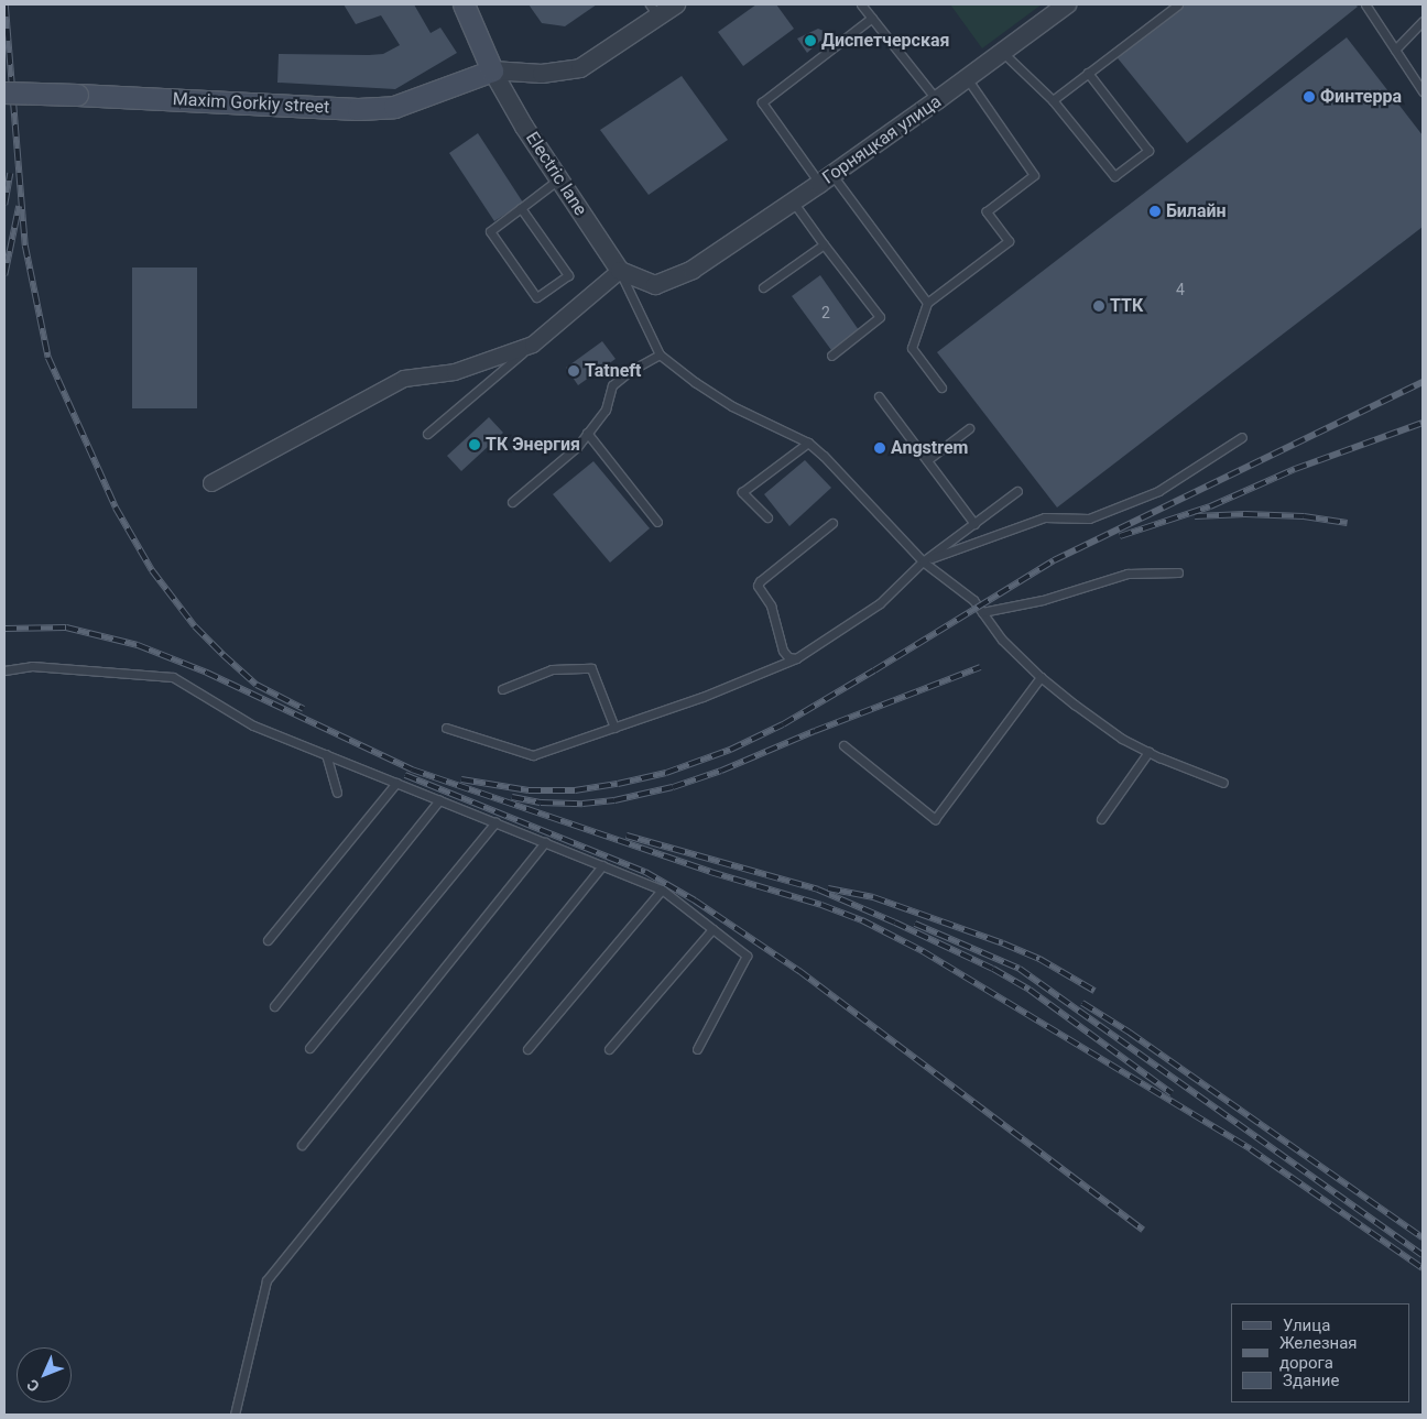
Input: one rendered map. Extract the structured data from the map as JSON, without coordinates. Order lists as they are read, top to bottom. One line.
{"streets":{"main road":["Maxim Gorkiy street","Electric lane"],"street":["Горняцкая улица"]},"crossings":[["Maxim Gorkiy street","Electric lane"],["Горняцкая улица","Electric lane"]],"places":["Диспетчерская","Финтерра","Билайн","ТТК","Tatneft","ТК Энергия","Angstrem"],"house_numbers":["4","2"],"legend":["Улица","Железная дорога","Здание"],"north":"bottom left"}
